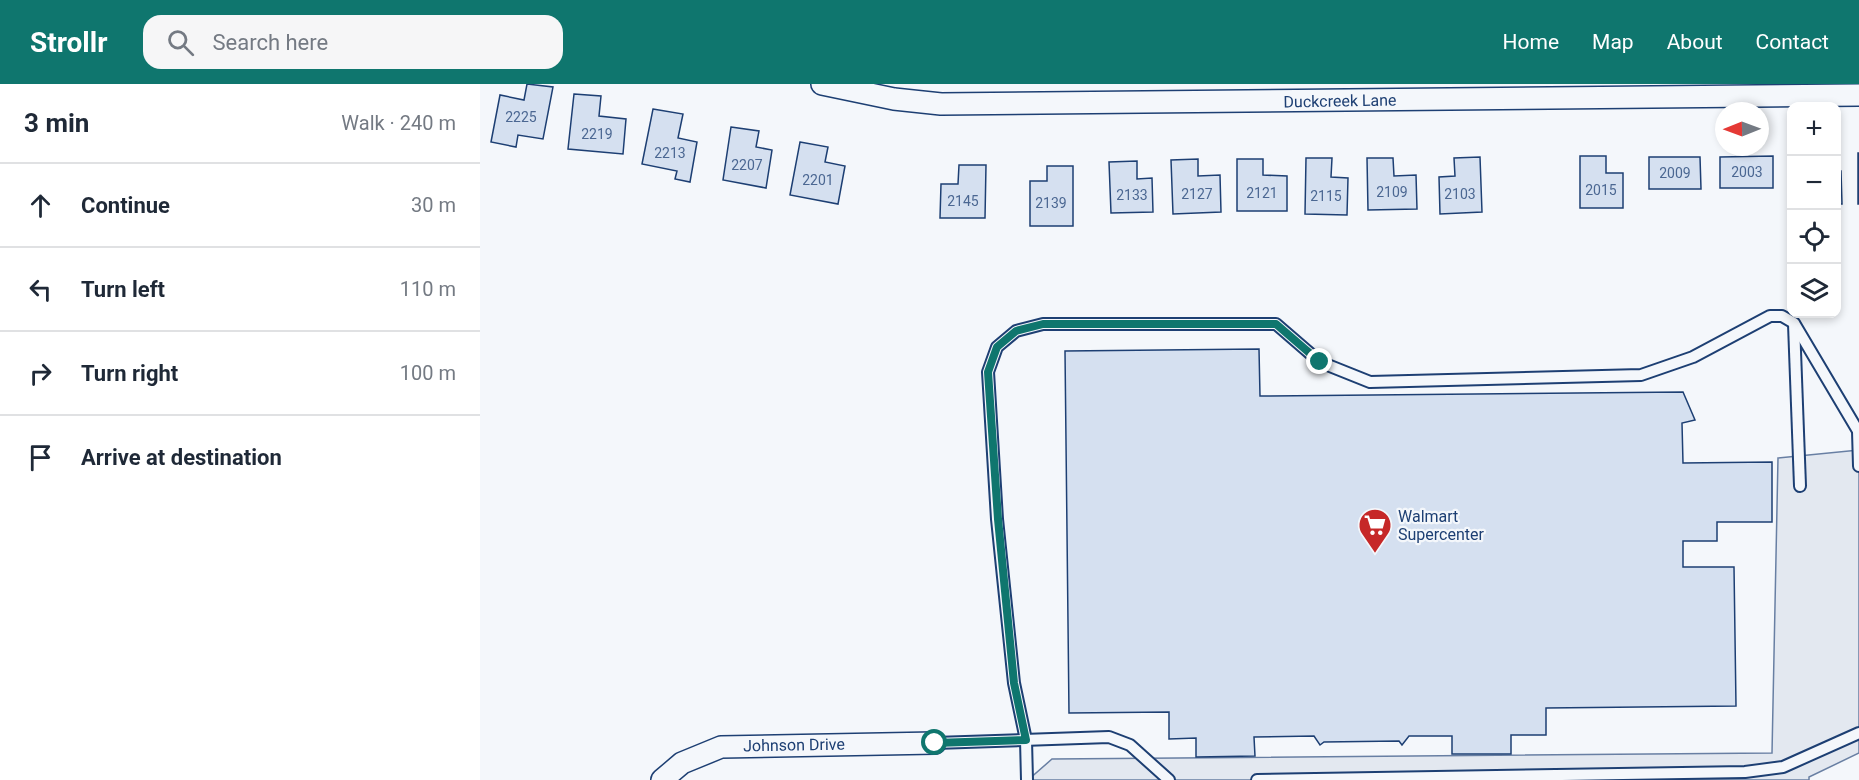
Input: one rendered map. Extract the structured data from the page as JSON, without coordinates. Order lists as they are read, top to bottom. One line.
{"streets":{"street":["Duckcreek Lane","Johnson Drive"]},"places":{"supermarket":["Walmart Supercenter"]},"house_numbers":["2225","2219","2213","2207","2003","2009","2201","2015","2109","2121","2127","2103","2133","2115","2145","2139"],"north":"left","page":{"header":"Strollr","search":"Search here","nav":["Home","Map","About","Contact"],"heading":["3 min","Walk · 240 m"],"map_buttons":["+","−"],"list":[["Continue","30 m"],["Turn left","110 m"],["Turn right","100 m"],"Arrive at destination"]}}
